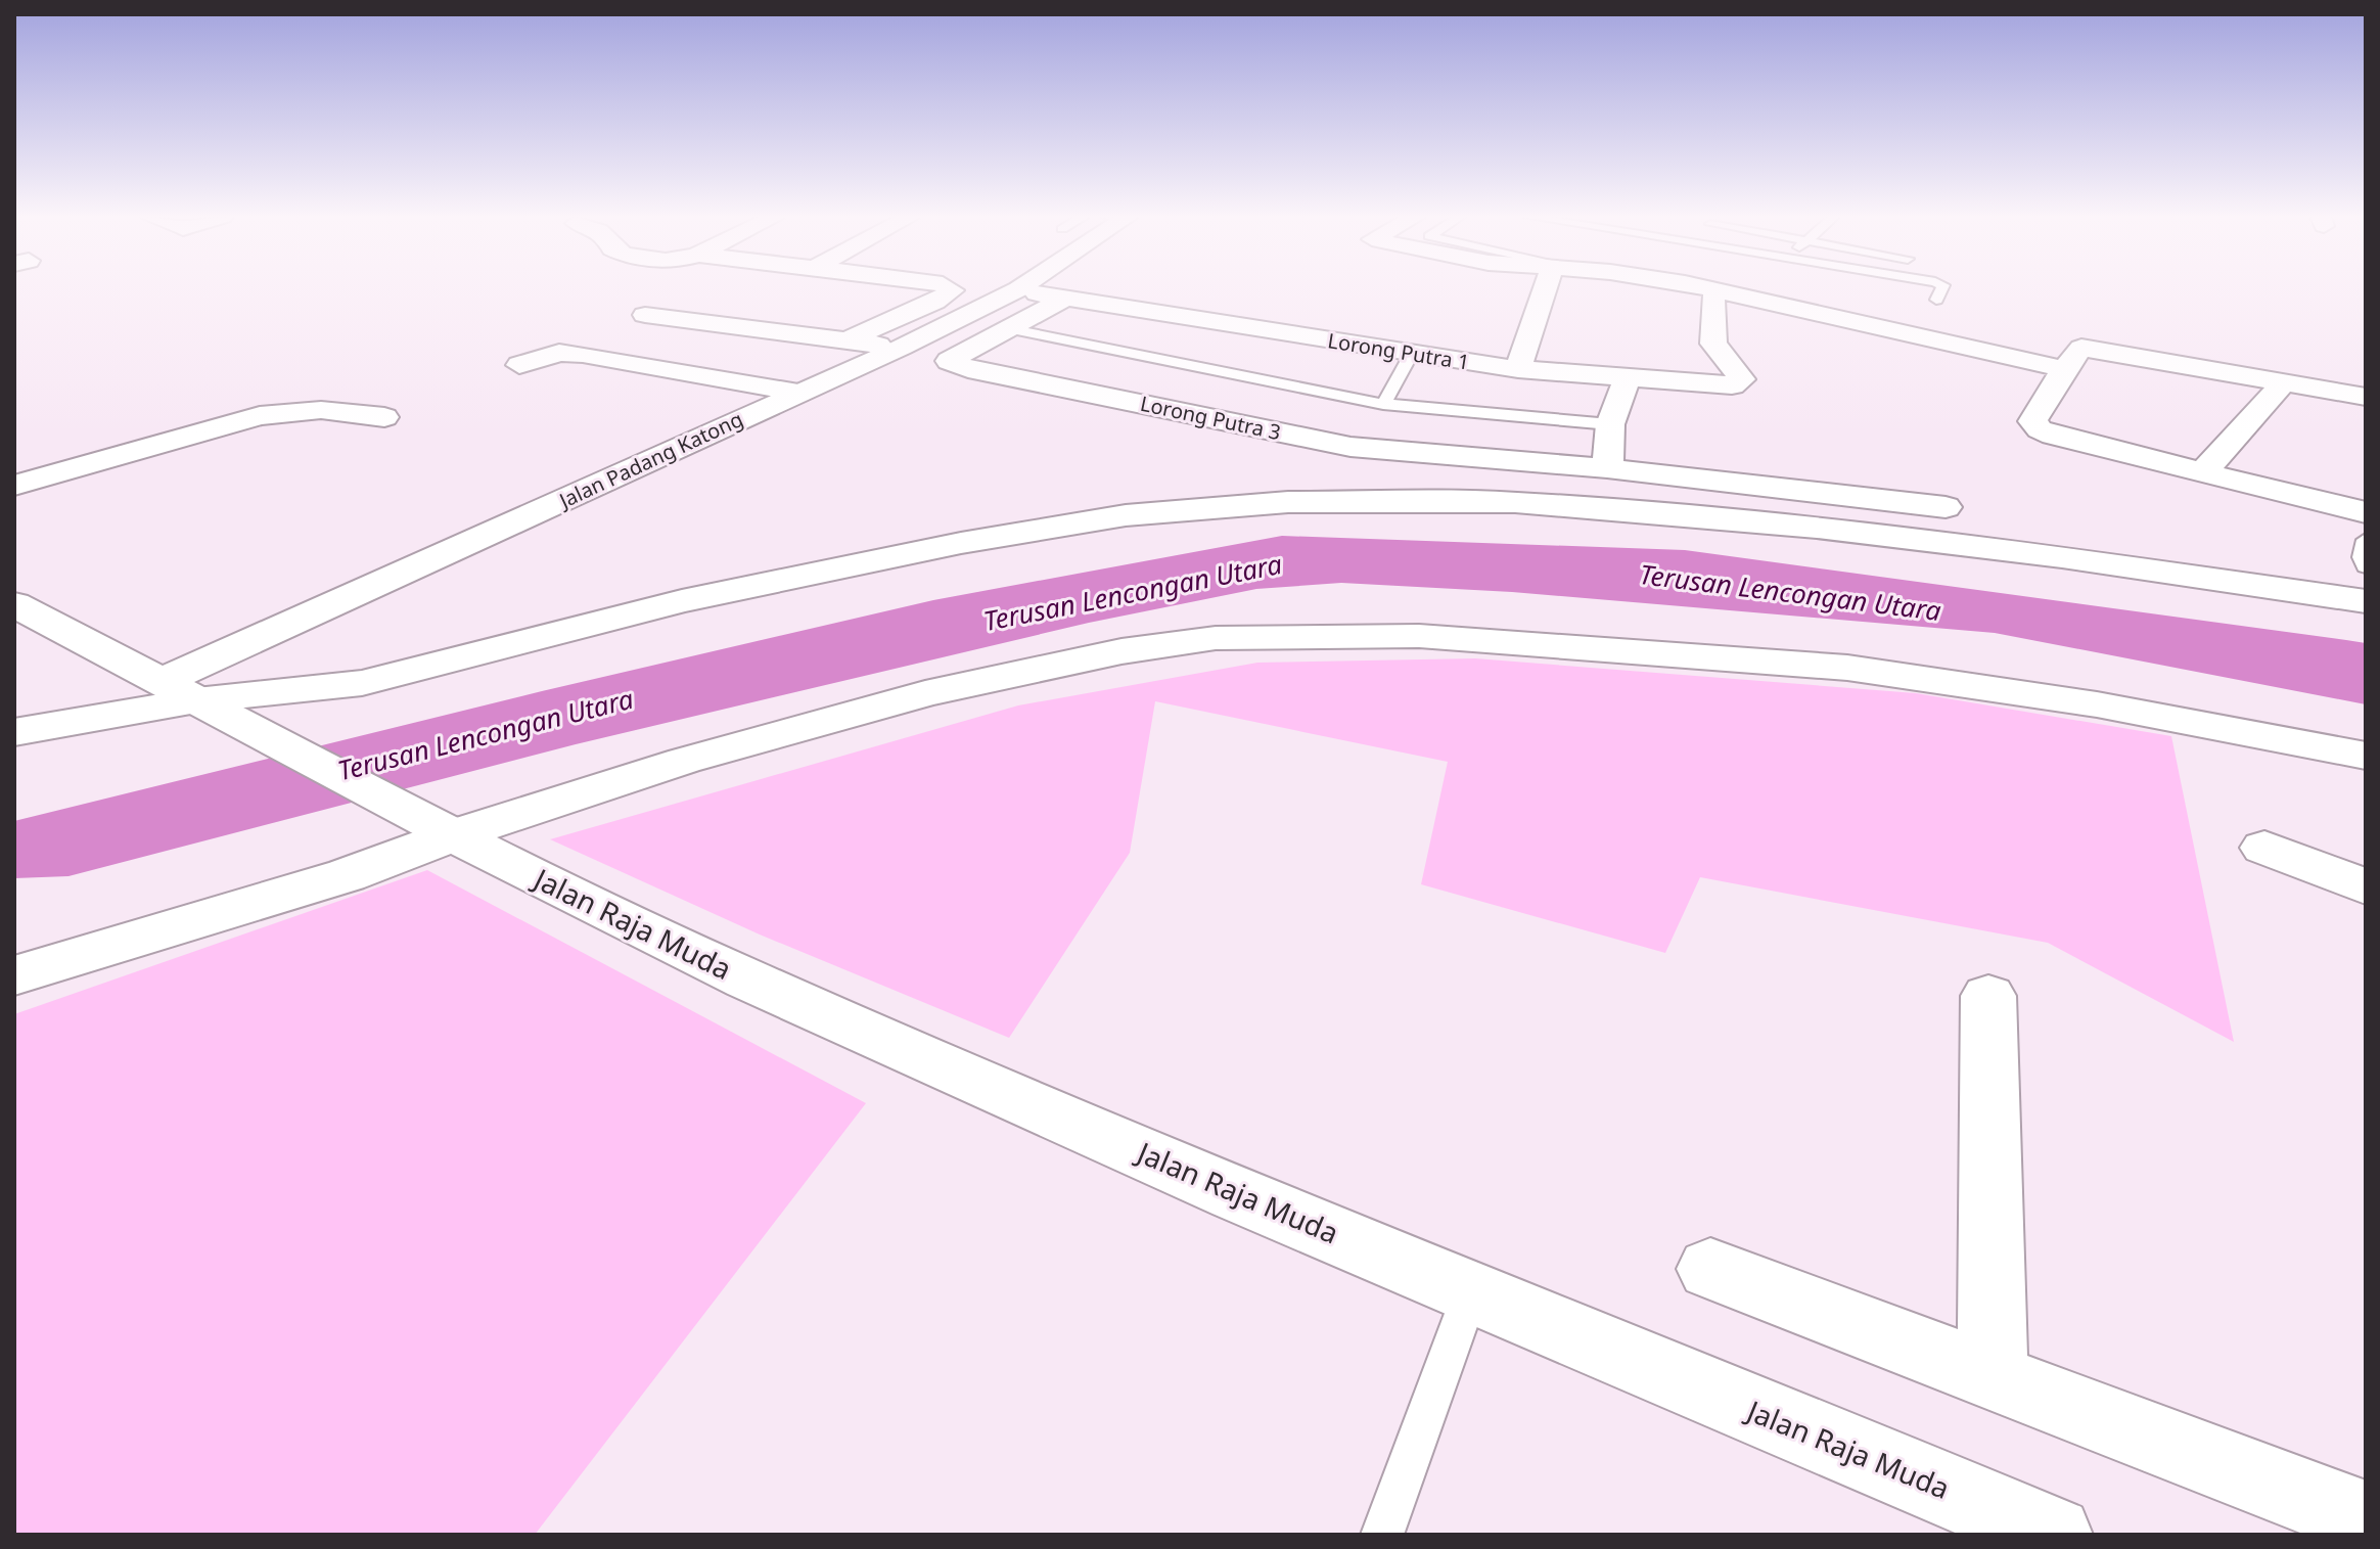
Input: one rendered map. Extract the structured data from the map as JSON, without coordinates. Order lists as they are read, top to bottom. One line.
{"streets":{"street":["Lorong Putra 1","Lorong Putra 3","Jalan Padang Katong","Jalan Raja Muda"]},"crossings":[["Lorong Putra 1","Lorong Putra 3"],["Lorong Putra 1","Jalan Padang Katong"],["Jalan Padang Katong","Jalan Raja Muda"]],"water":["Terusan Lencongan Utara"]}
